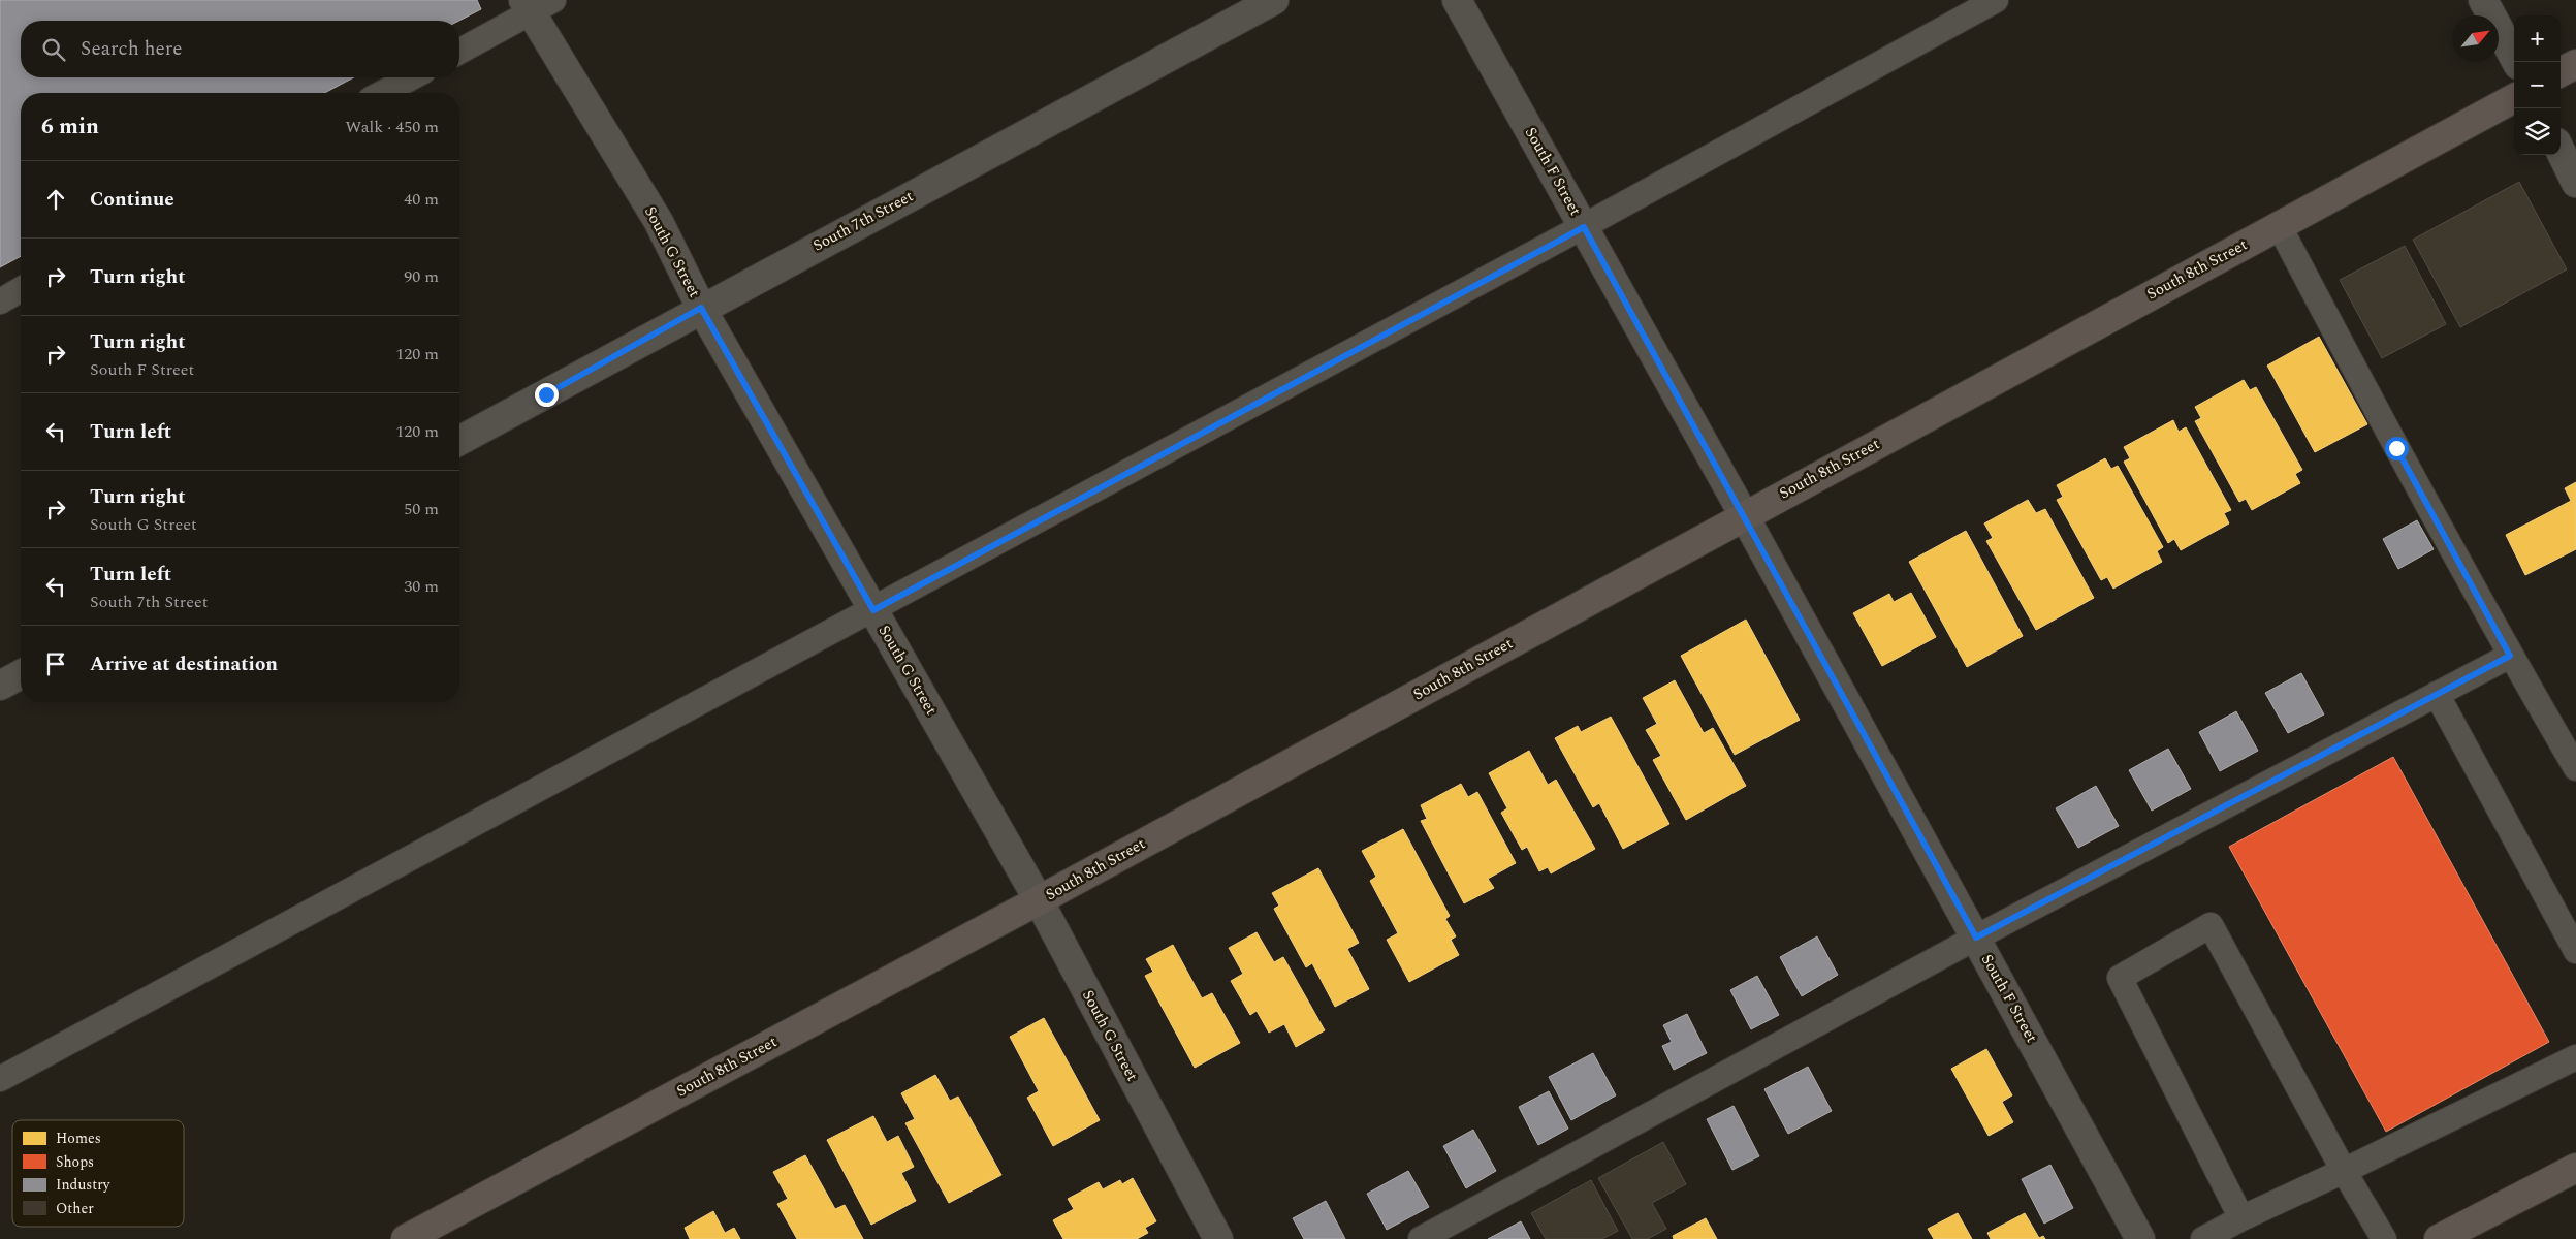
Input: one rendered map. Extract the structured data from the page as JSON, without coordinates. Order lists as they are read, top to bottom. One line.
{"streets":{"highway":["South 8th Street"],"street":["South F Street","South 7th Street","South G Street"]},"crossings":[["South F Street","South 8th Street"],["South 7th Street","South G Street"],["South G Street","South 8th Street"]],"legend":["Homes","Shops","Industry","Other"],"north":"top right","page":{"map_buttons":["+","−"],"search":"Search here","heading":["6 min","Walk · 450 m"],"list":[["Continue","40 m"],["Turn right","90 m"],["Turn right","South F Street","120 m"],["Turn left","120 m"],["Turn right","South G Street","50 m"],["Turn left","South 7th Street","30 m"],"Arrive at destination"]}}
